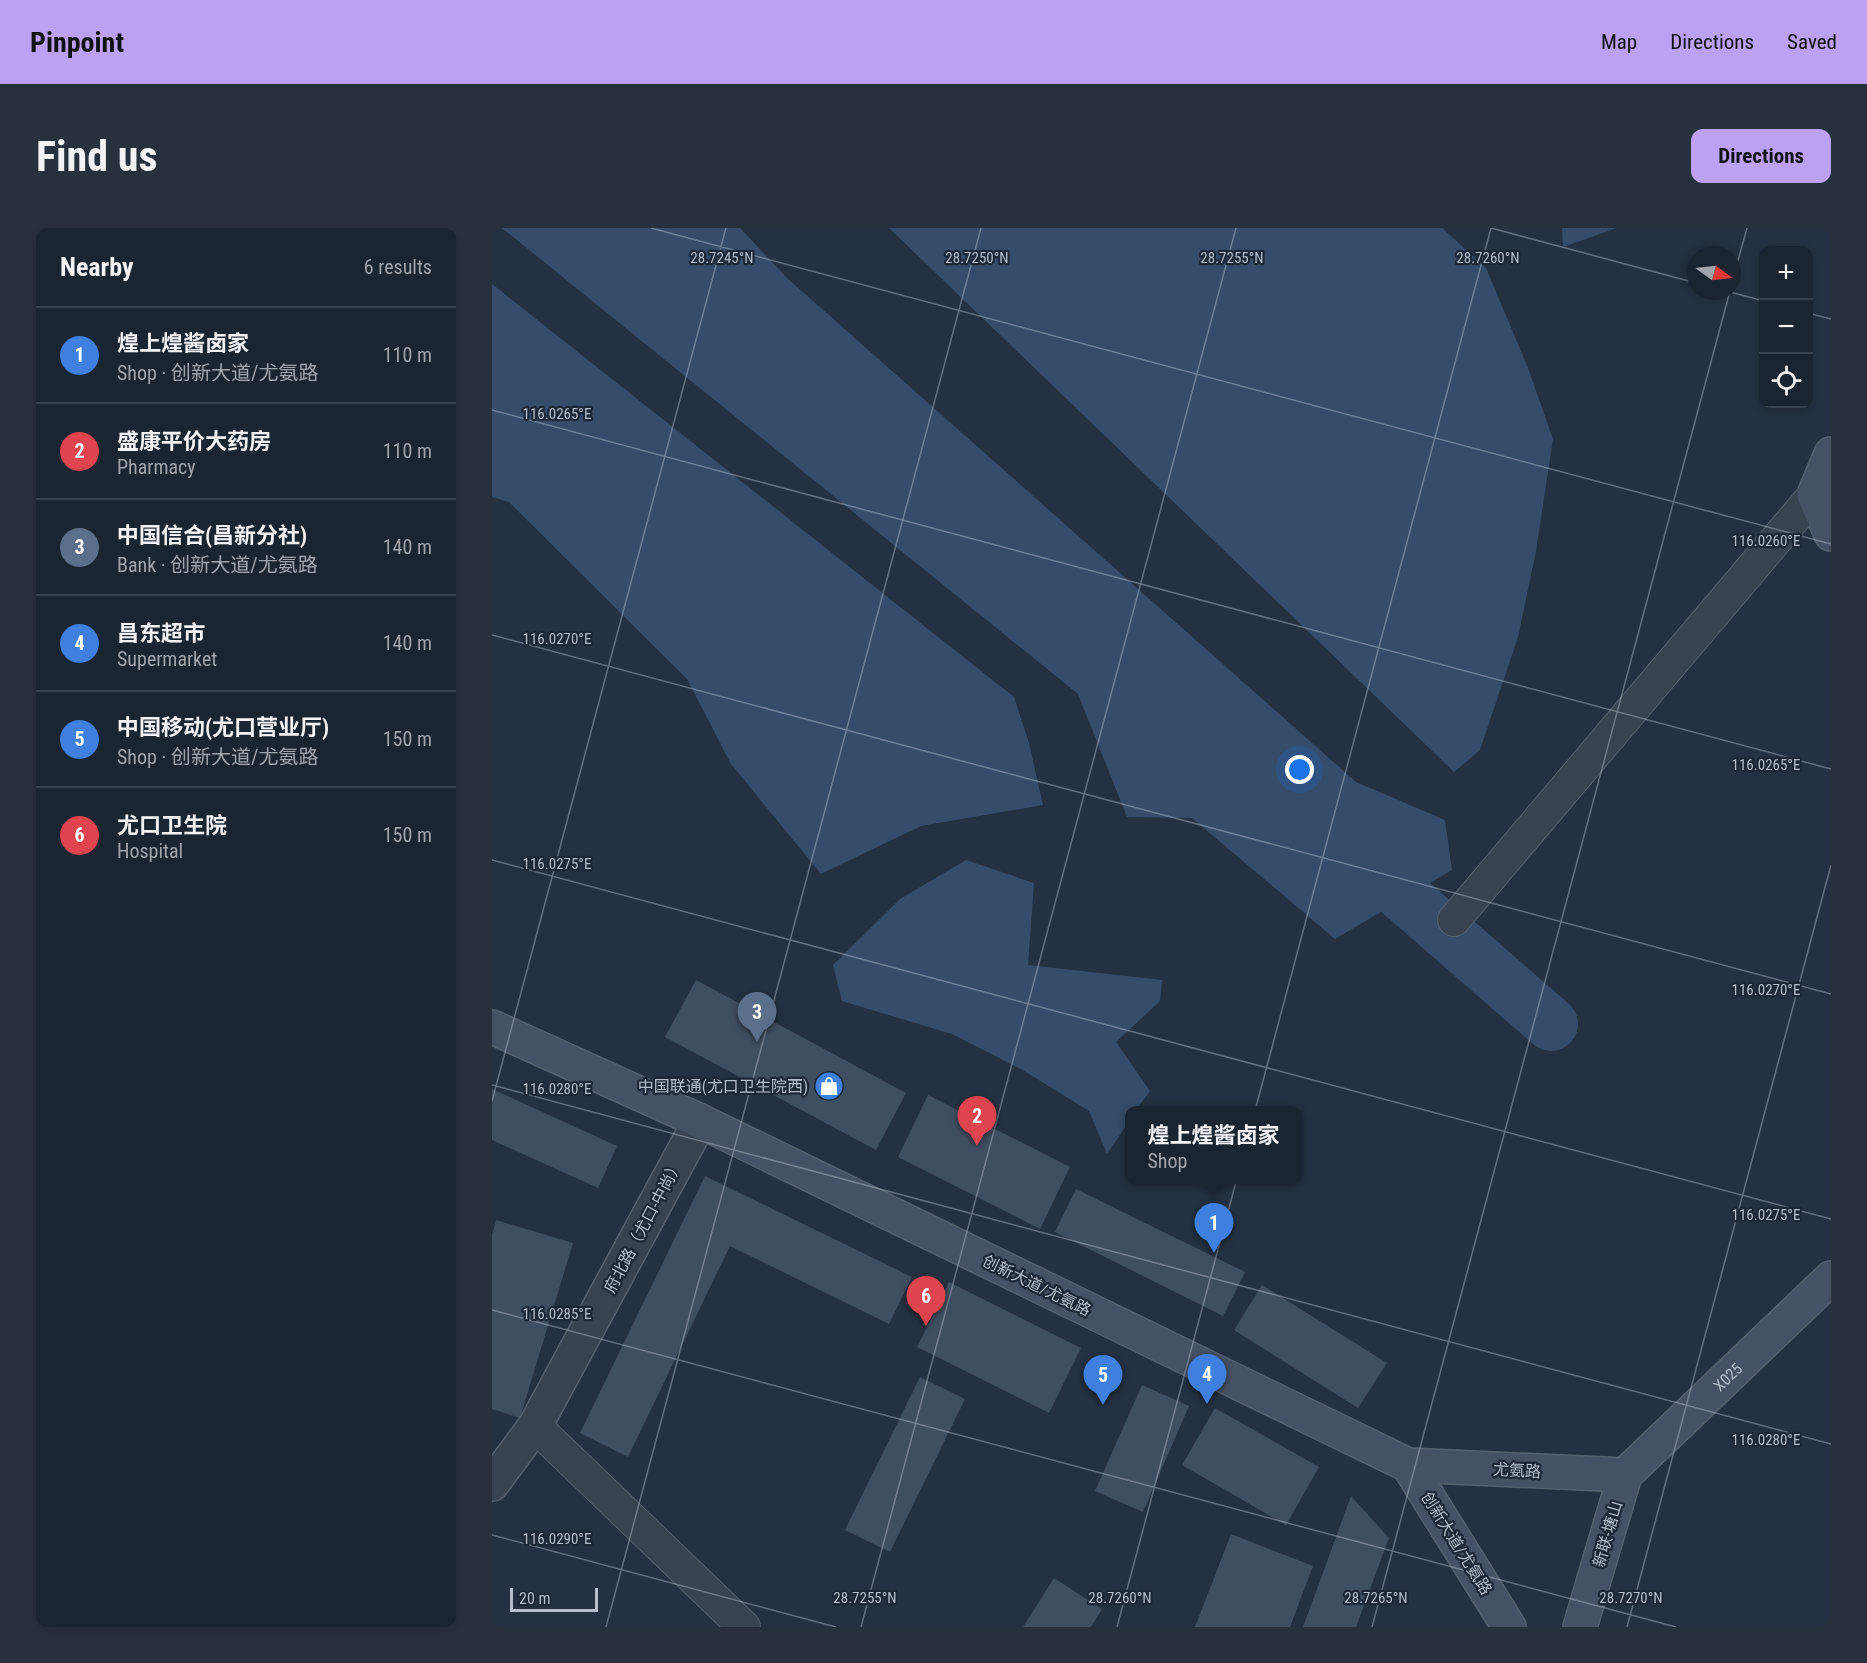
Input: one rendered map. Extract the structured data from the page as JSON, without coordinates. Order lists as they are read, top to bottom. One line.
{"streets":{"main road":["创新大道/尤氨路","X025","尤氨路","新联-塘山"],"street":["府北路（尤口-中尚）"]},"crossings":[["府北路（尤口-中尚）","创新大道/尤氨路"],["创新大道/尤氨路","尤氨路"],["X025","尤氨路"],["X025","新联-塘山"],["尤氨路","新联-塘山"]],"places":{"shop":["中国联通(尤口卫生院西)"]},"scale_bar":"20 m","north":"right","page":{"header":"Pinpoint","nav":["Map","Directions","Saved"],"buttons":"Directions","title":"Find us","heading":["Nearby","6 results"],"map_buttons":["+","−"],"list":[{"mark":"1","name":"煌上煌酱卤家","note":"Shop · 创新大道/尤氨路","value":"110 m"},{"mark":"2","name":"盛康平价大药房","note":"Pharmacy","value":"110 m"},{"mark":"3","name":"中国信合(昌新分社)","note":"Bank · 创新大道/尤氨路","value":"140 m"},{"mark":"4","name":"昌东超市","note":"Supermarket","value":"140 m"},{"mark":"5","name":"中国移动(尤口营业厅)","note":"Shop · 创新大道/尤氨路","value":"150 m"},{"mark":"6","name":"尤口卫生院","note":"Hospital","value":"150 m"}],"pins":["3","2","1","6","4","5"],"popup":["煌上煌酱卤家","Shop"],"scale":"20 m"},"coordinates":["28.7245°N","28.7250°N","28.7255°N","28.7260°N","116.0265°E","116.0260°E","116.0270°E","116.0275°E","116.0280°E","116.0285°E","116.0290°E","28.7265°N","28.7270°N"]}
